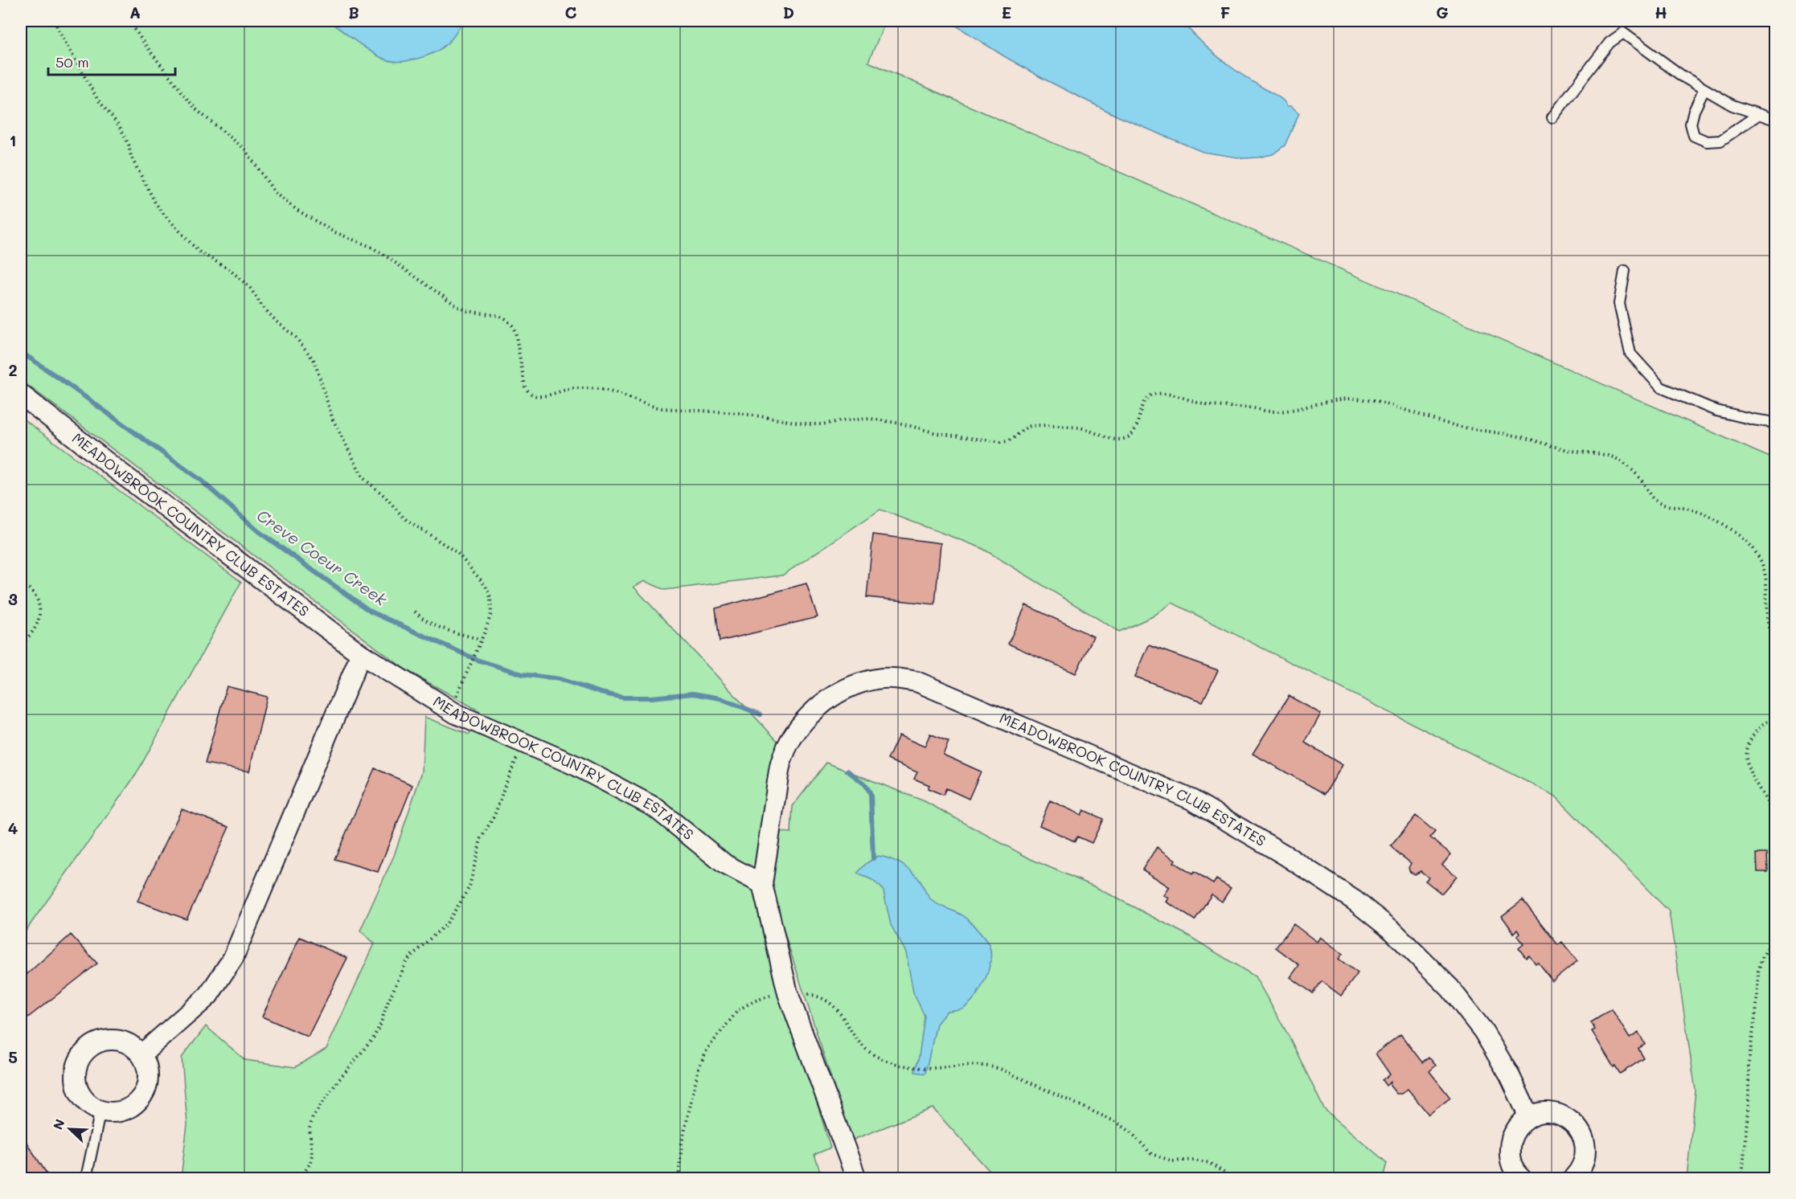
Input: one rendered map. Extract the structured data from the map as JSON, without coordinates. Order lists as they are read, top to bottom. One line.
{"streets":{"street":["MEADOWBROOK COUNTRY CLUB ESTATES"]},"water":["Creve Coeur Creek"],"scale_bar":"50 m","north":"top left","grid":{"columns":["A","B","C","D","E","F","G","H"],"rows":["1","2","3","4","5"]}}
